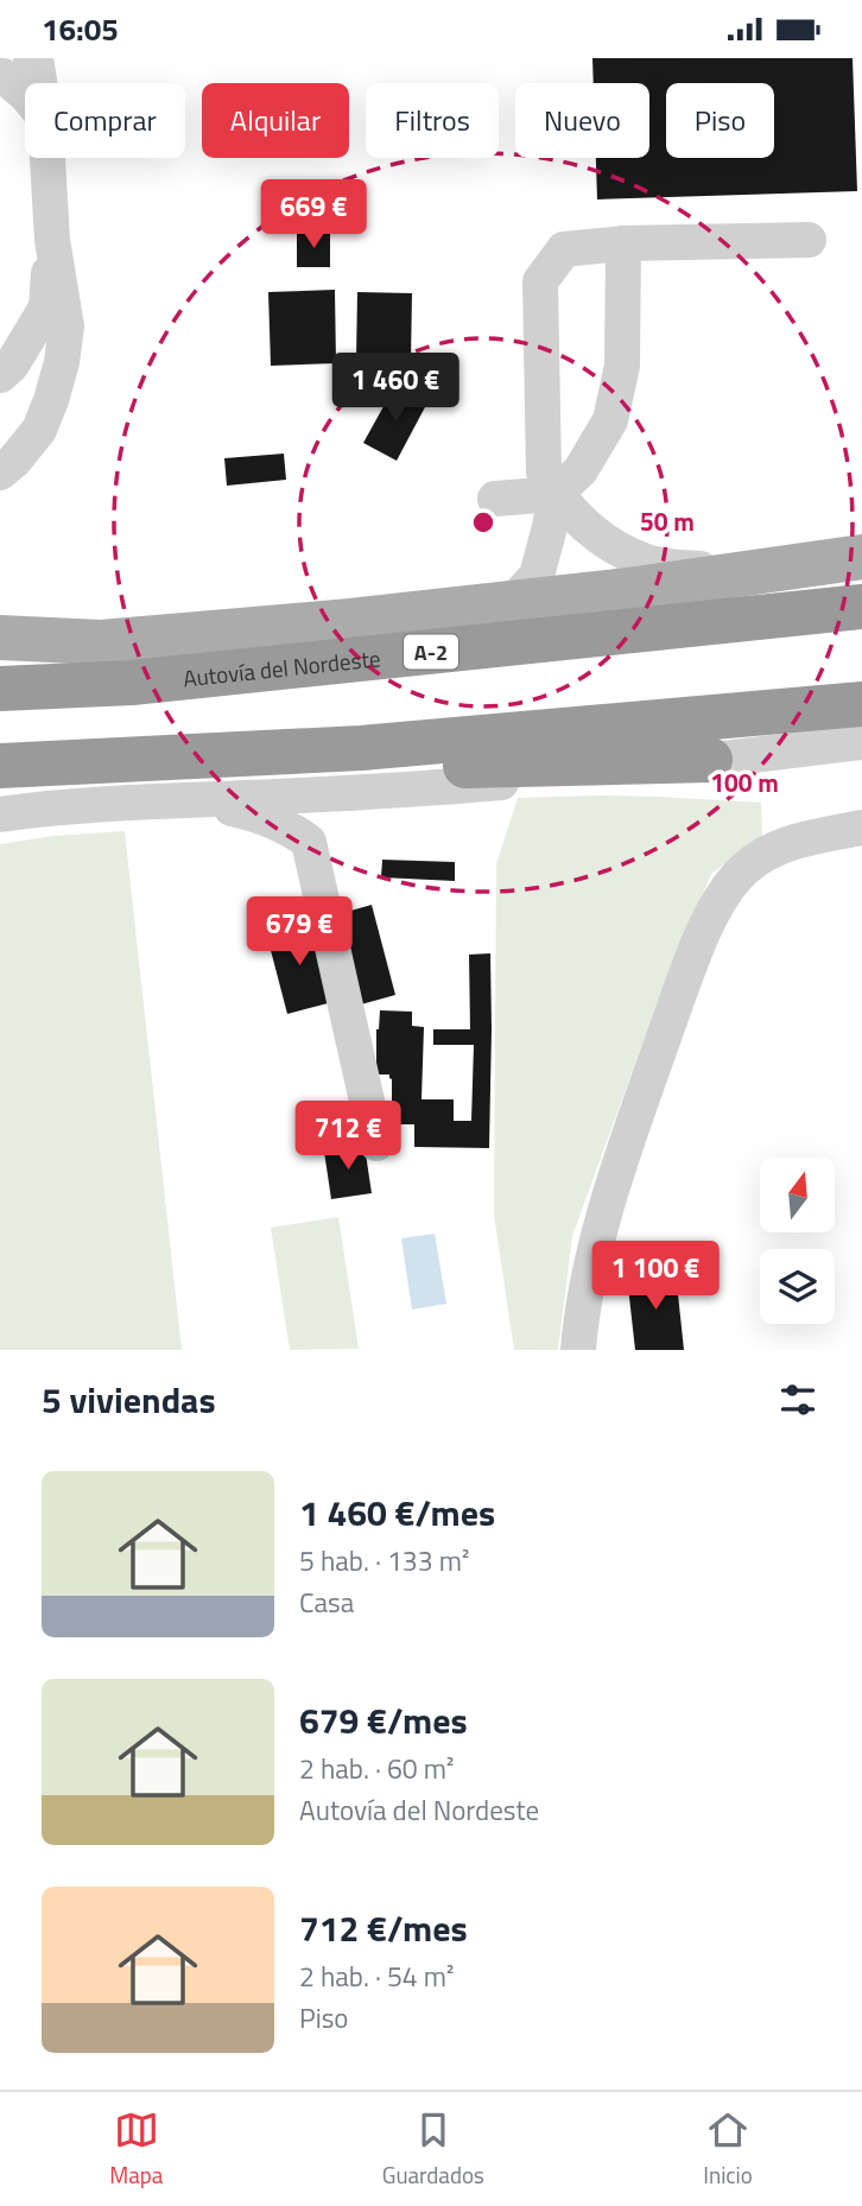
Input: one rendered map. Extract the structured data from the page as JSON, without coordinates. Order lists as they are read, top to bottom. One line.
{"streets":{"highway":["A-2","Autovía del Nordeste"]},"north":"top","page":{"status":"16:05","chip":["Comprar","Alquilar","Filtros","Nuevo","Piso"],"price":["669 €","1 460 €","679 €","712 €","1 100 €"],"heading":"5 viviendas","list":[{"name":"1 460 €/mes","note":"5 hab. · 133 m² · Casa"},{"name":"679 €/mes","note":"2 hab. · 60 m² · Autovía del Nordeste"},{"name":"712 €/mes","note":"2 hab. · 54 m² · Piso"}],"tabs":["Mapa","Guardados","Inicio"]},"rings":["50 m","100 m"]}
